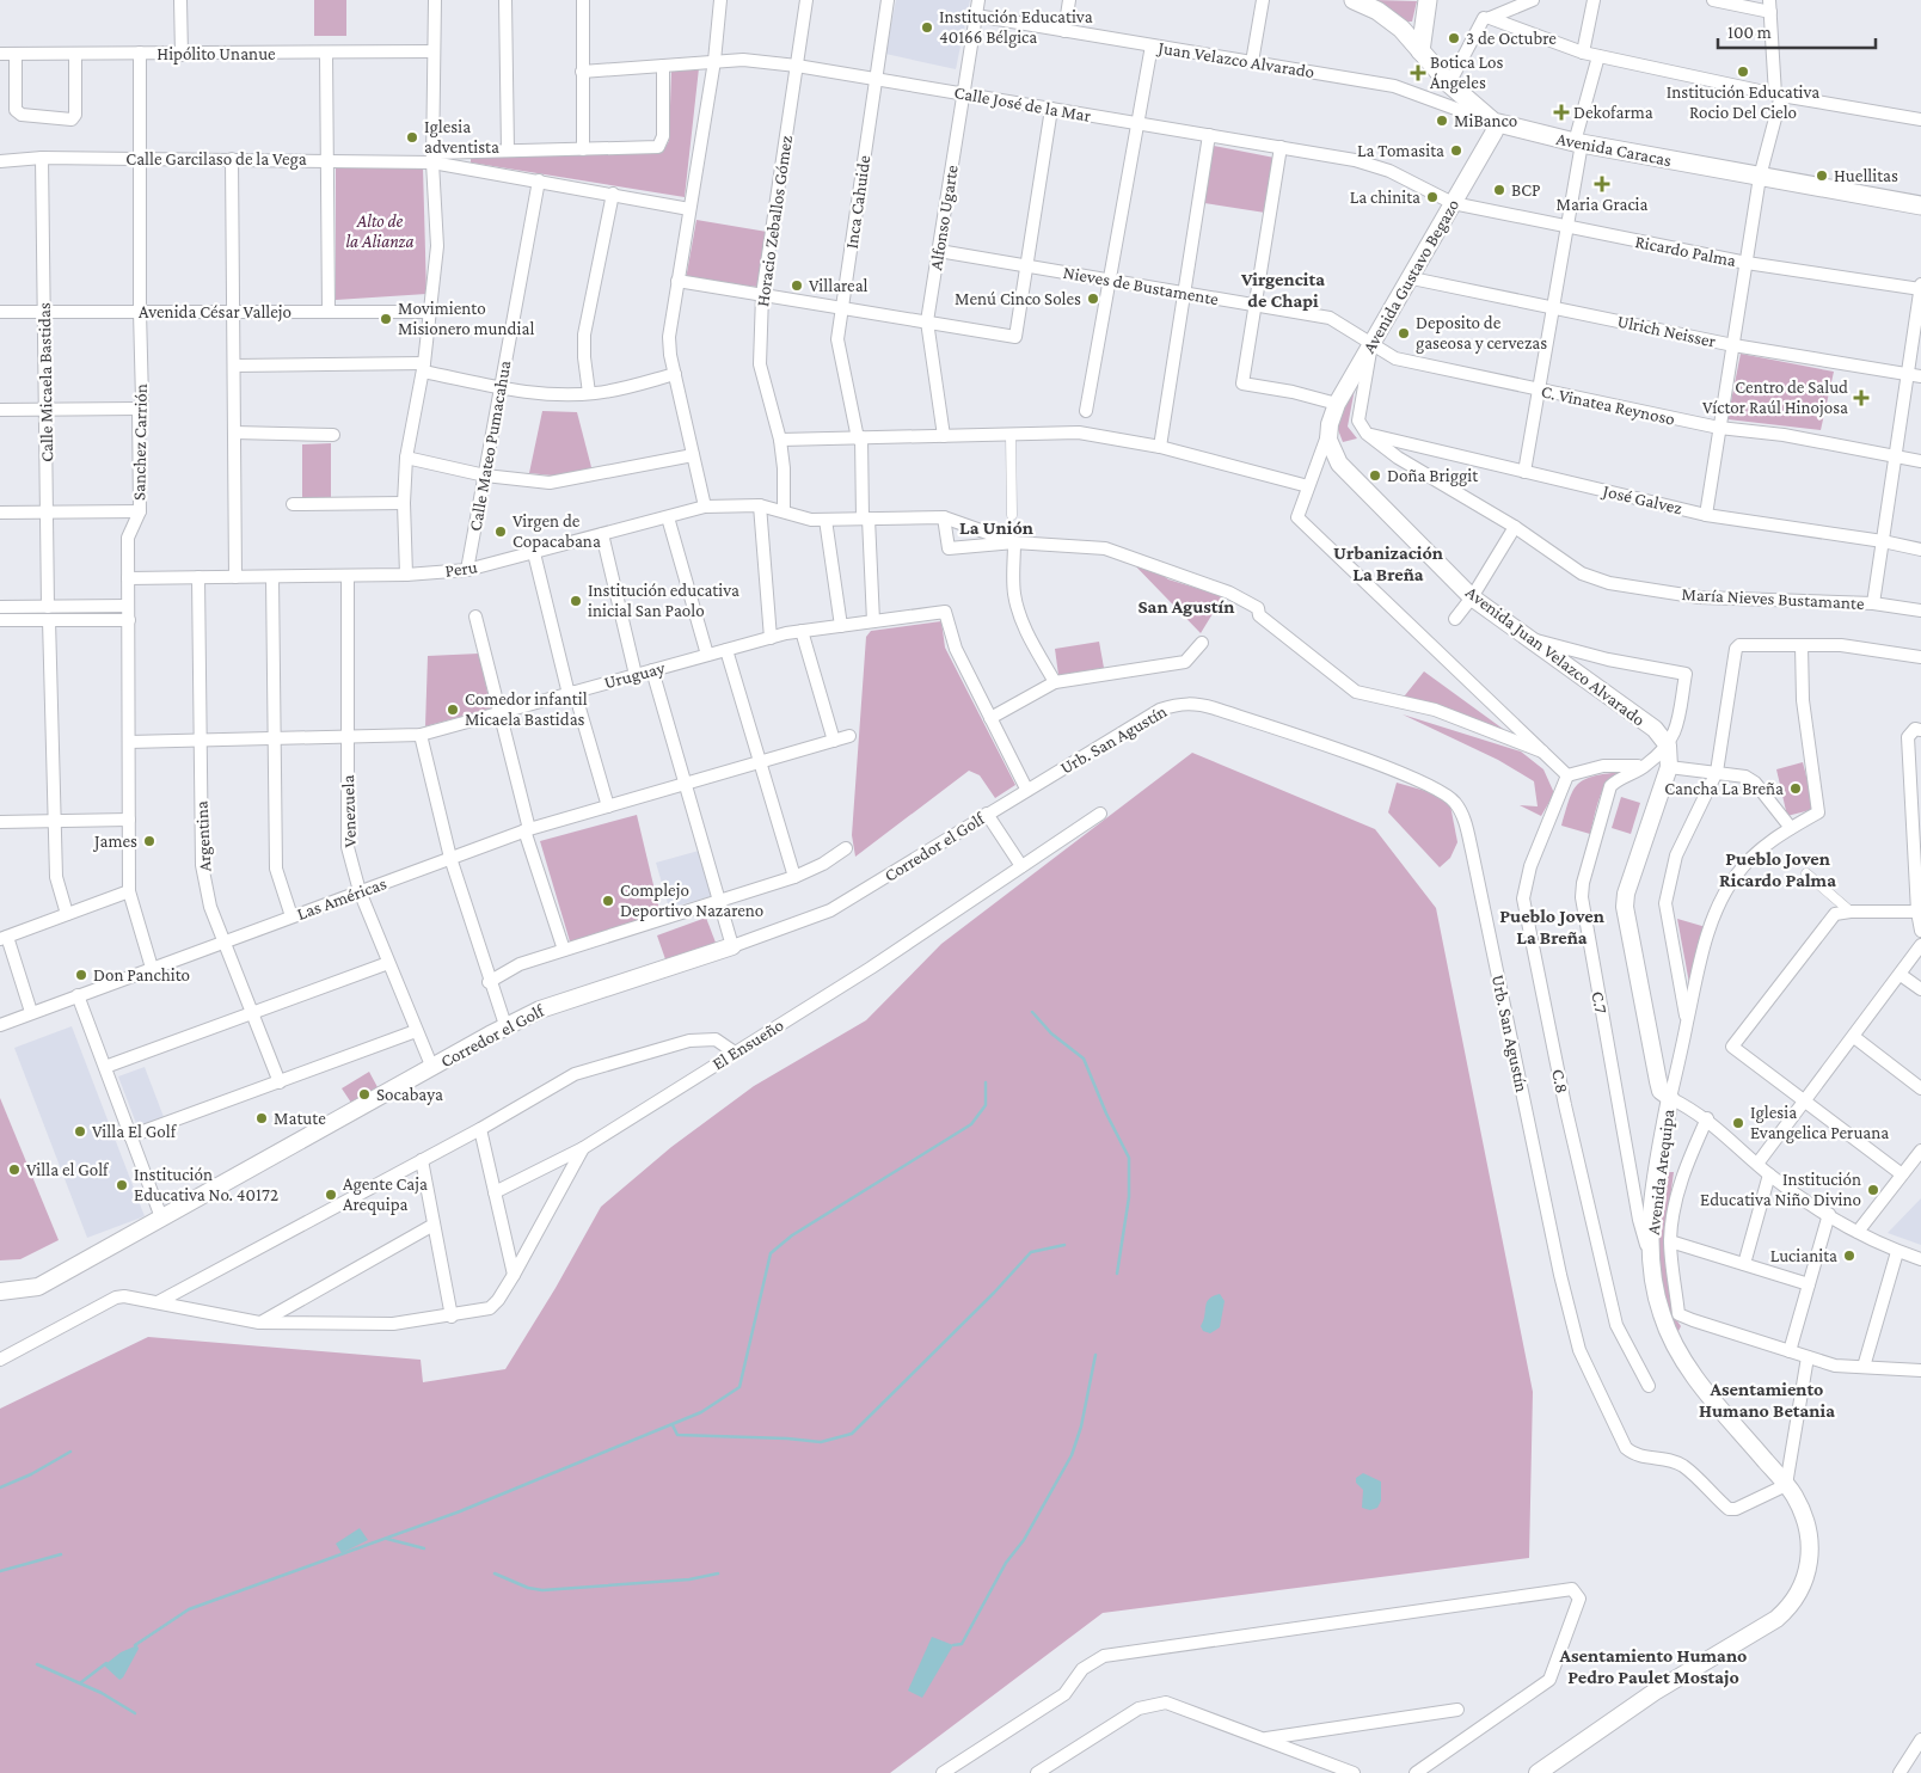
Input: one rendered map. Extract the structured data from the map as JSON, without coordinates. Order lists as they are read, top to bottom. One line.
{"streets":{"main road":["Avenida Caracas"],"street":["Hipólito Unanue","Juan Velazco Alvarado","Calle José de la Mar","Calle Garcilaso de la Vega","Inca Cahuide","Alfonso Ugarte","Horacio Zeballos Gómez","Ricardo Palma","Avenida Gustavo Begazo","Nieves de Bustamente","Avenida César Vallejo","Ulrich Neisser","Calle Micaela Bastidas","C. Vinatea Reynoso","Sanchez Carrión","Calle Mateo Pumacahua","José Galvez","Peru","María Nieves Bustamante","Avenida Juan Velazco Alvarado","Uruguay","Urb. San Agustín","Venezuela","Argentina","Corredor el Golf","Las Américas","C.7","El Ensueño","C.8","Avenida Arequipa"]},"crossings":[["Hipólito Unanue","Sanchez Carrión"],["Juan Velazco Alvarado","Avenida Caracas"],["Juan Velazco Alvarado","Alfonso Ugarte"],["Juan Velazco Alvarado","Avenida Gustavo Begazo"],["Calle José de la Mar","Inca Cahuide"],["Calle José de la Mar","Alfonso Ugarte"],["Calle José de la Mar","Horacio Zeballos Gómez"],["Calle José de la Mar","Ricardo Palma"],["Calle José de la Mar","Avenida Gustavo Begazo"],["Avenida Caracas","Avenida Gustavo Begazo"],["Calle Garcilaso de la Vega","Calle Micaela Bastidas"],["Calle Garcilaso de la Vega","Sanchez Carrión"],["Inca Cahuide","Peru"],["Inca Cahuide","Uruguay"],["Alfonso Ugarte","Nieves de Bustamente"],["Horacio Zeballos Gómez","Peru"],["Ricardo Palma","Avenida Gustavo Begazo"],["Avenida Gustavo Begazo","Nieves de Bustamente"],["Avenida Gustavo Begazo","Ulrich Neisser"],["Avenida Gustavo Begazo","C. Vinatea Reynoso"],["Avenida Gustavo Begazo","Avenida Juan Velazco Alvarado"],["Nieves de Bustamente","C. Vinatea Reynoso"],["Avenida César Vallejo","Calle Micaela Bastidas"],["Avenida César Vallejo","Sanchez Carrión"],["Sanchez Carrión","Peru"],["Sanchez Carrión","Uruguay"],["Sanchez Carrión","Las Américas"],["Calle Mateo Pumacahua","Peru"],["José Galvez","María Nieves Bustamante"],["Peru","Venezuela"],["Peru","Argentina"],["Avenida Juan Velazco Alvarado","C.7"],["Uruguay","Urb. San Agustín"],["Uruguay","Venezuela"],["Uruguay","Argentina"],["Uruguay","Corredor el Golf"],["Urb. San Agustín","Corredor el Golf"],["Urb. San Agustín","Avenida Arequipa"],["Venezuela","Corredor el Golf"],["Venezuela","Las Américas"],["Argentina","Las Américas"],["C.7","Avenida Arequipa"]],"districts":["Virgencita de Chapi","La Unión","Urbanización La Breña","San Agustín","Pueblo Joven Ricardo Palma","Pueblo Joven La Breña","Asentamiento Humano Betania","Asentamiento Humano Pedro Paulet Mostajo"],"parks":["Alto de la Alianza"],"places":{"other":["Institución Educativa 40166 Bélgica","3 de Octubre","Institución Educativa Rocio Del Cielo","MiBanco","Iglesia adventista","La Tomasita","Huellitas","BCP","La chinita","Villareal","Menú Cinco Soles","Movimiento Misionero mundial","Deposito de gaseosa y cervezas","Doña Briggit","Virgen de Copacabana","Institución educativa inicial San Paolo","Comedor infantil Micaela Bastidas","Cancha La Breña","James","Complejo Deportivo Nazareno","Don Panchito","Socabaya","Matute","Iglesia Evangelica Peruana","Villa El Golf","Villa el Golf","Institución Educativa No. 40172","Institución Educativa Niño Divino","Agente Caja Arequipa","Lucianita"],"health":["Botica Los Ángeles","Dekofarma","Maria Gracia","Centro de Salud Víctor Raúl Hinojosa"]},"scale_bar":"100 m"}
